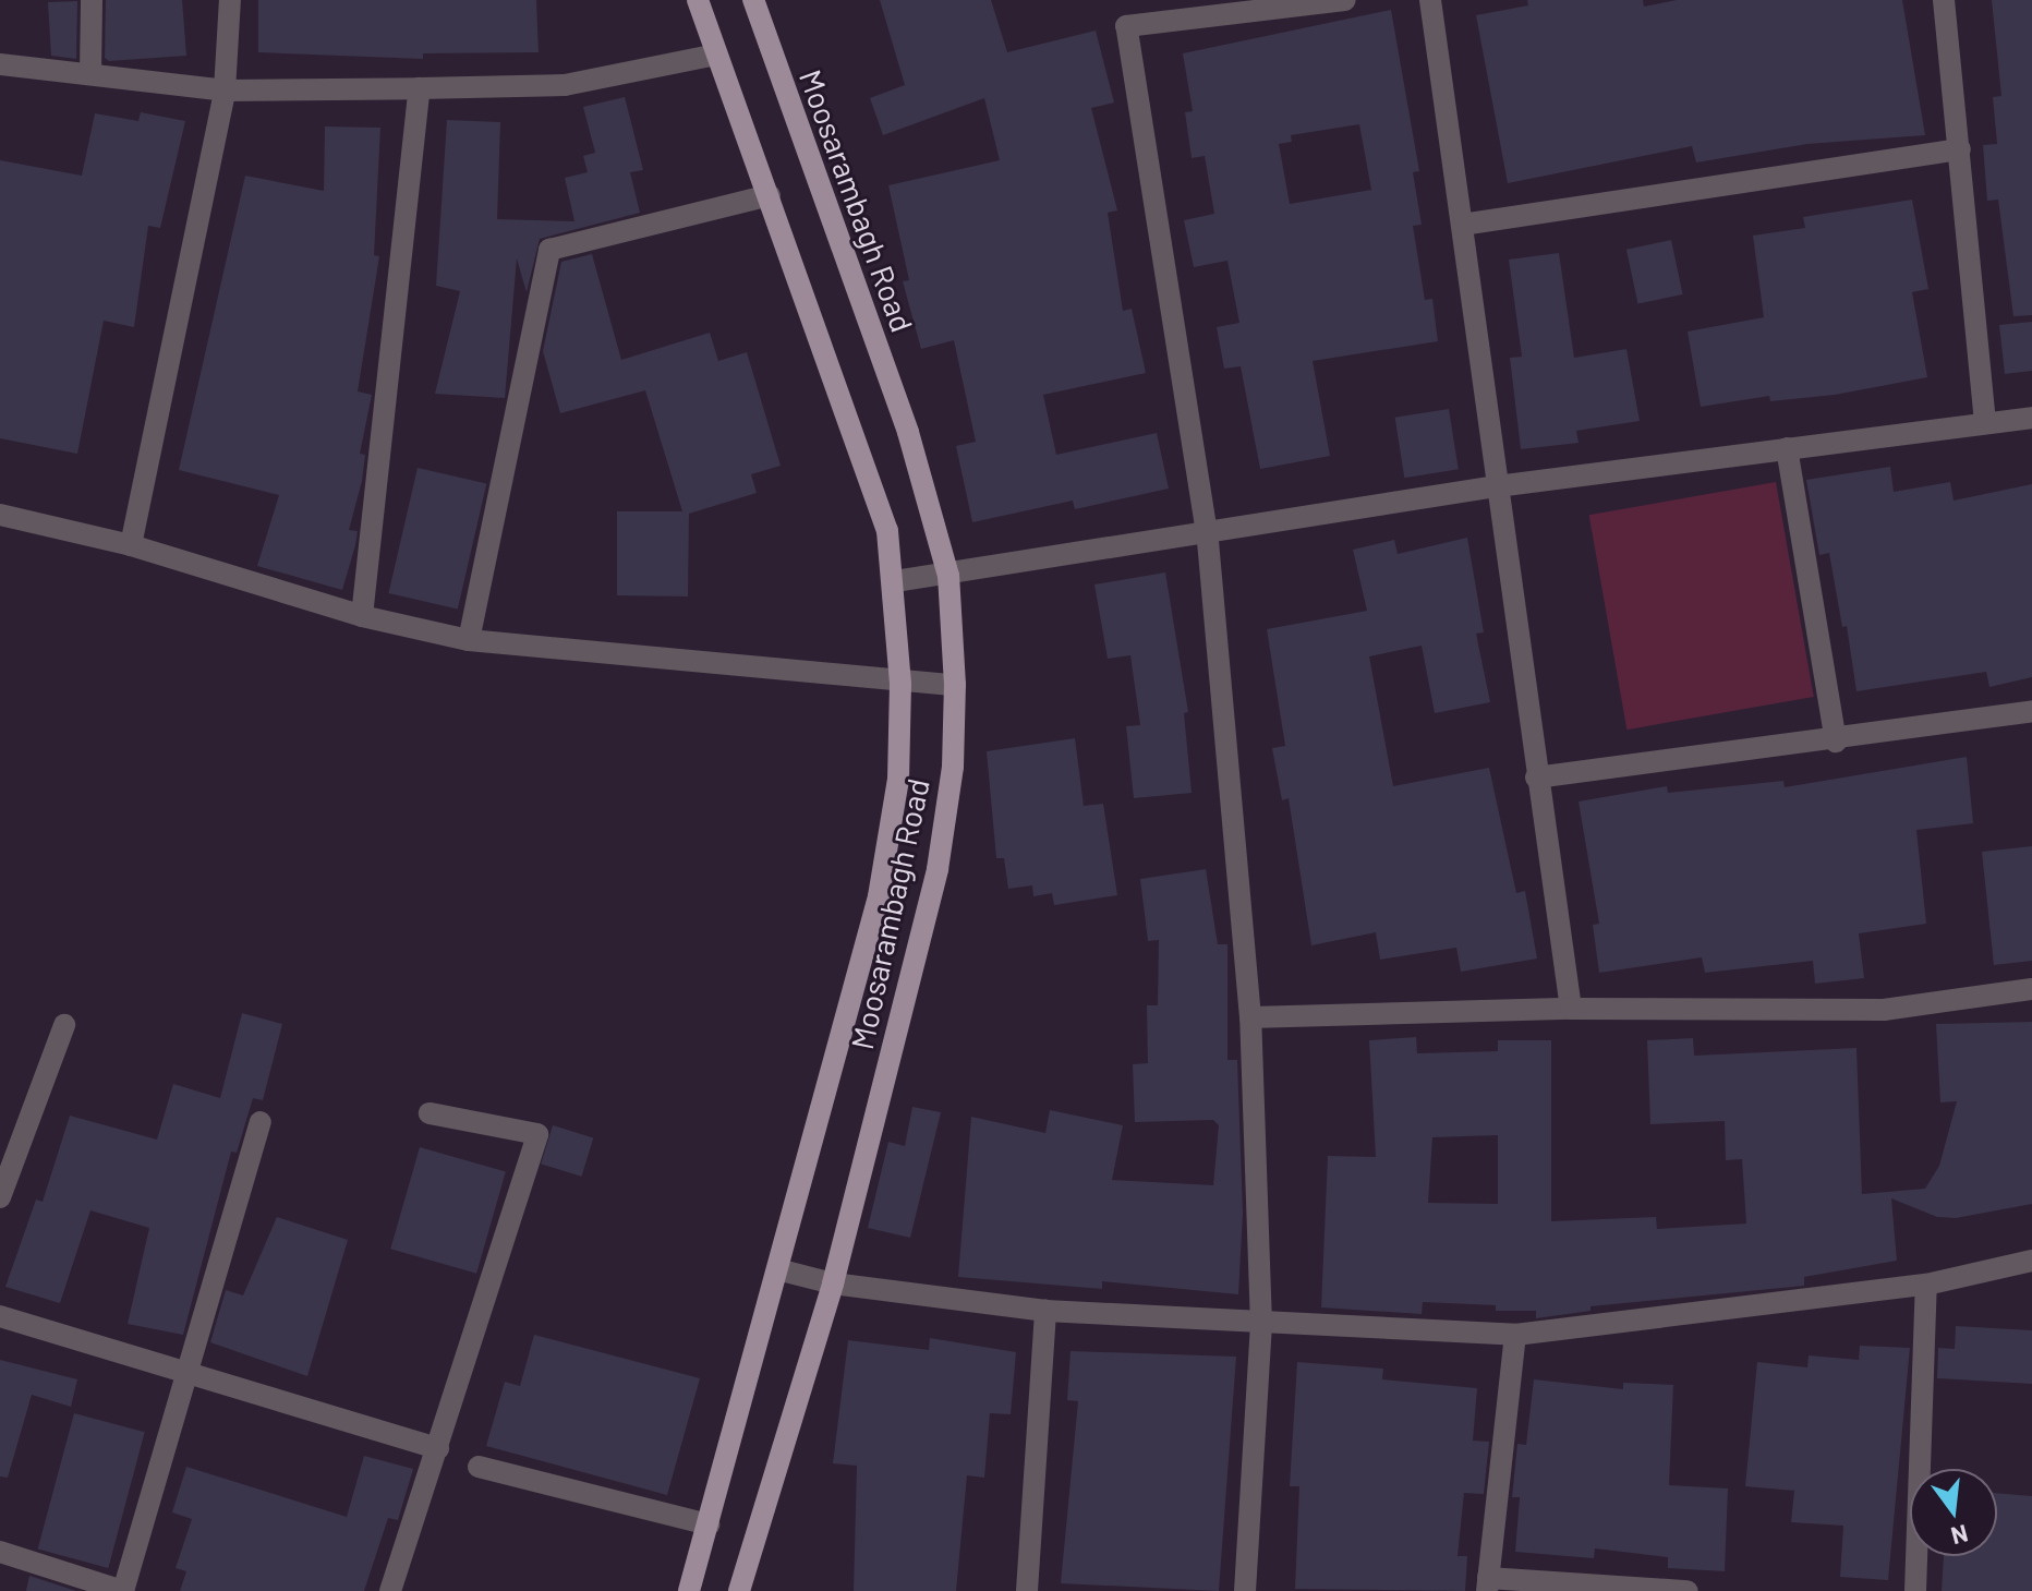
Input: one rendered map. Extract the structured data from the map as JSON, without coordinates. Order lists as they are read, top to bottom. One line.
{"streets":{"main road":["Moosarambagh Road"]},"north":"bottom"}
